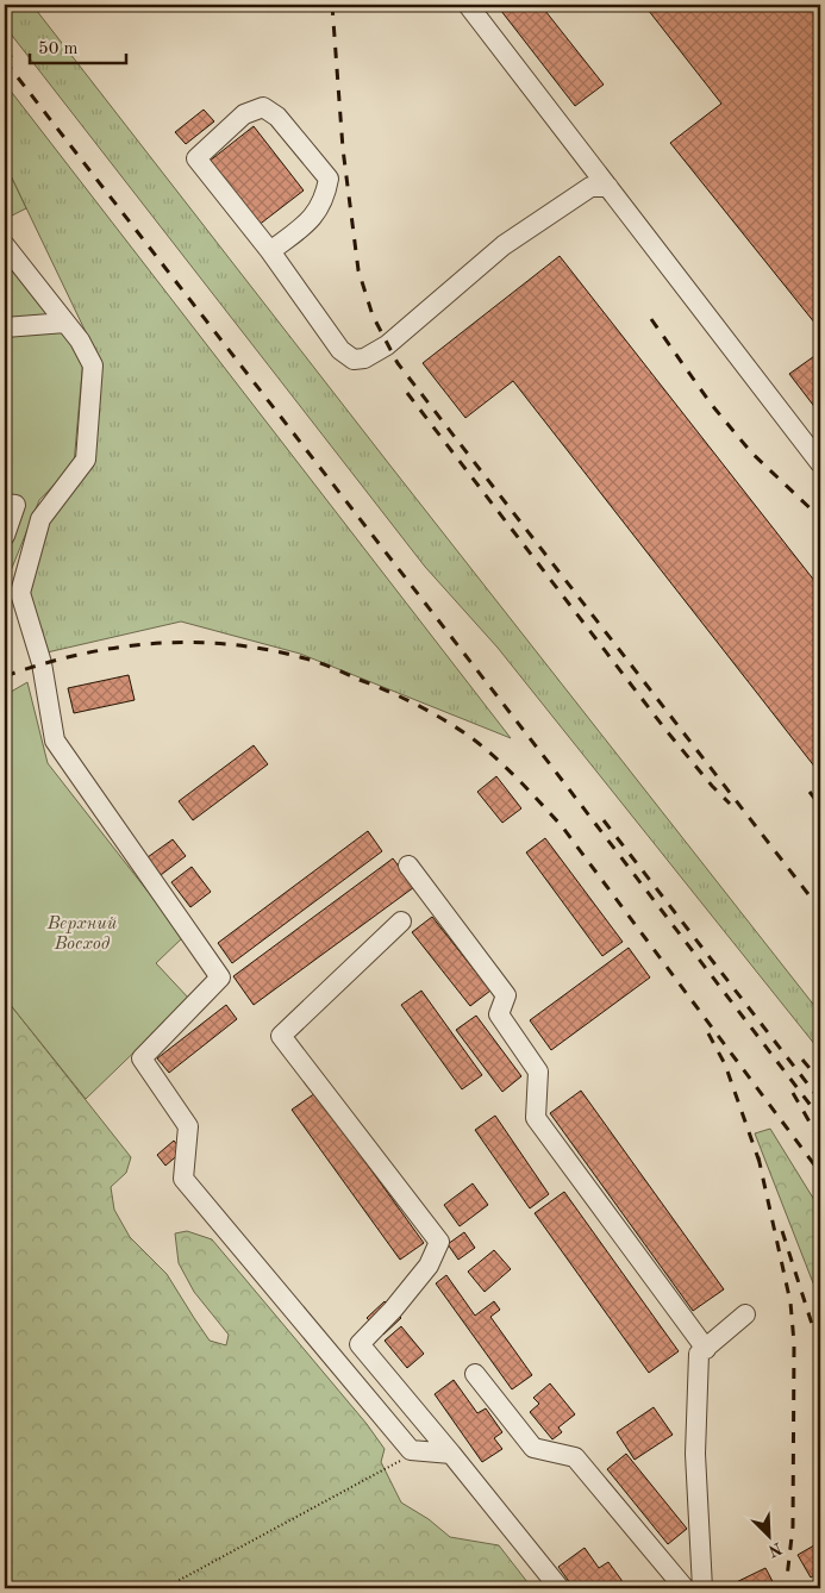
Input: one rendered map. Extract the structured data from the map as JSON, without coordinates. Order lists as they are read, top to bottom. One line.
{"parks":["Верхний Восход"],"scale_bar":"50 m","north":"bottom right"}
